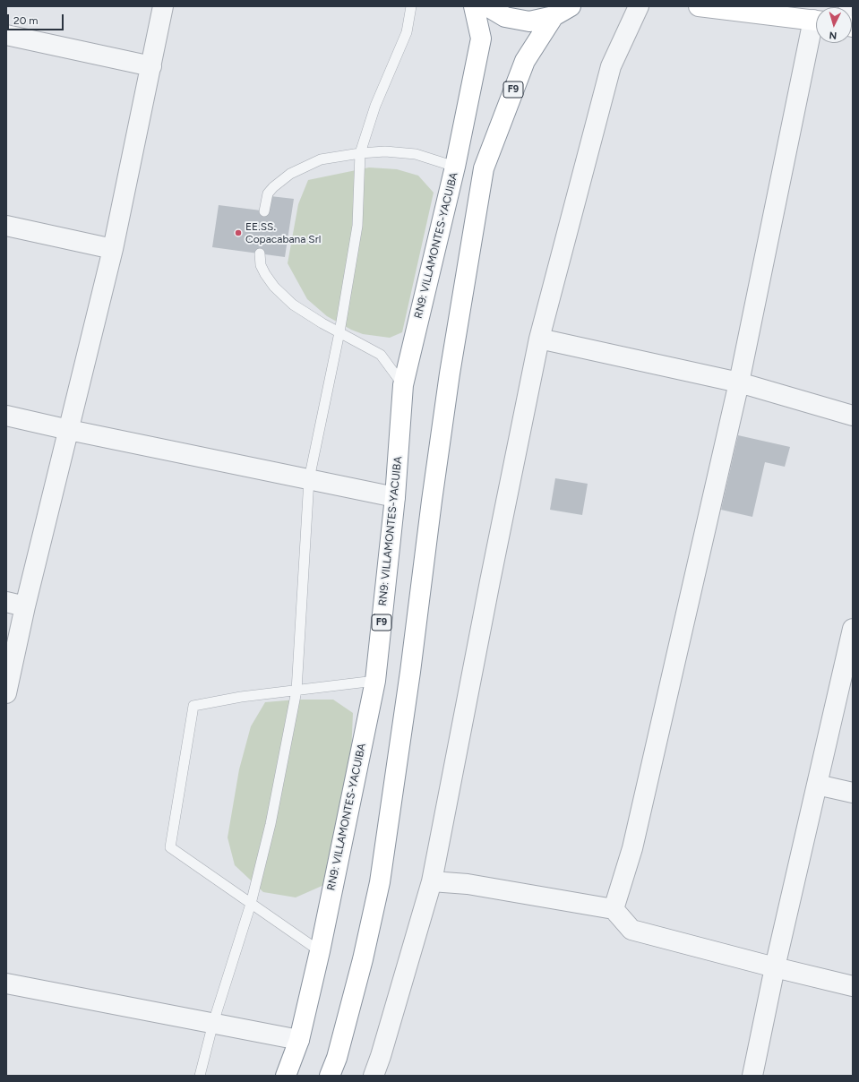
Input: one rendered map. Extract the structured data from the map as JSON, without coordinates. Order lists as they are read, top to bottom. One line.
{"streets":{"main road":["F9","RN9: VILLAMONTES-YACUIBA"]},"places":["EE.SS. Copacabana Srl"],"scale_bar":"20 m","north":"bottom"}
